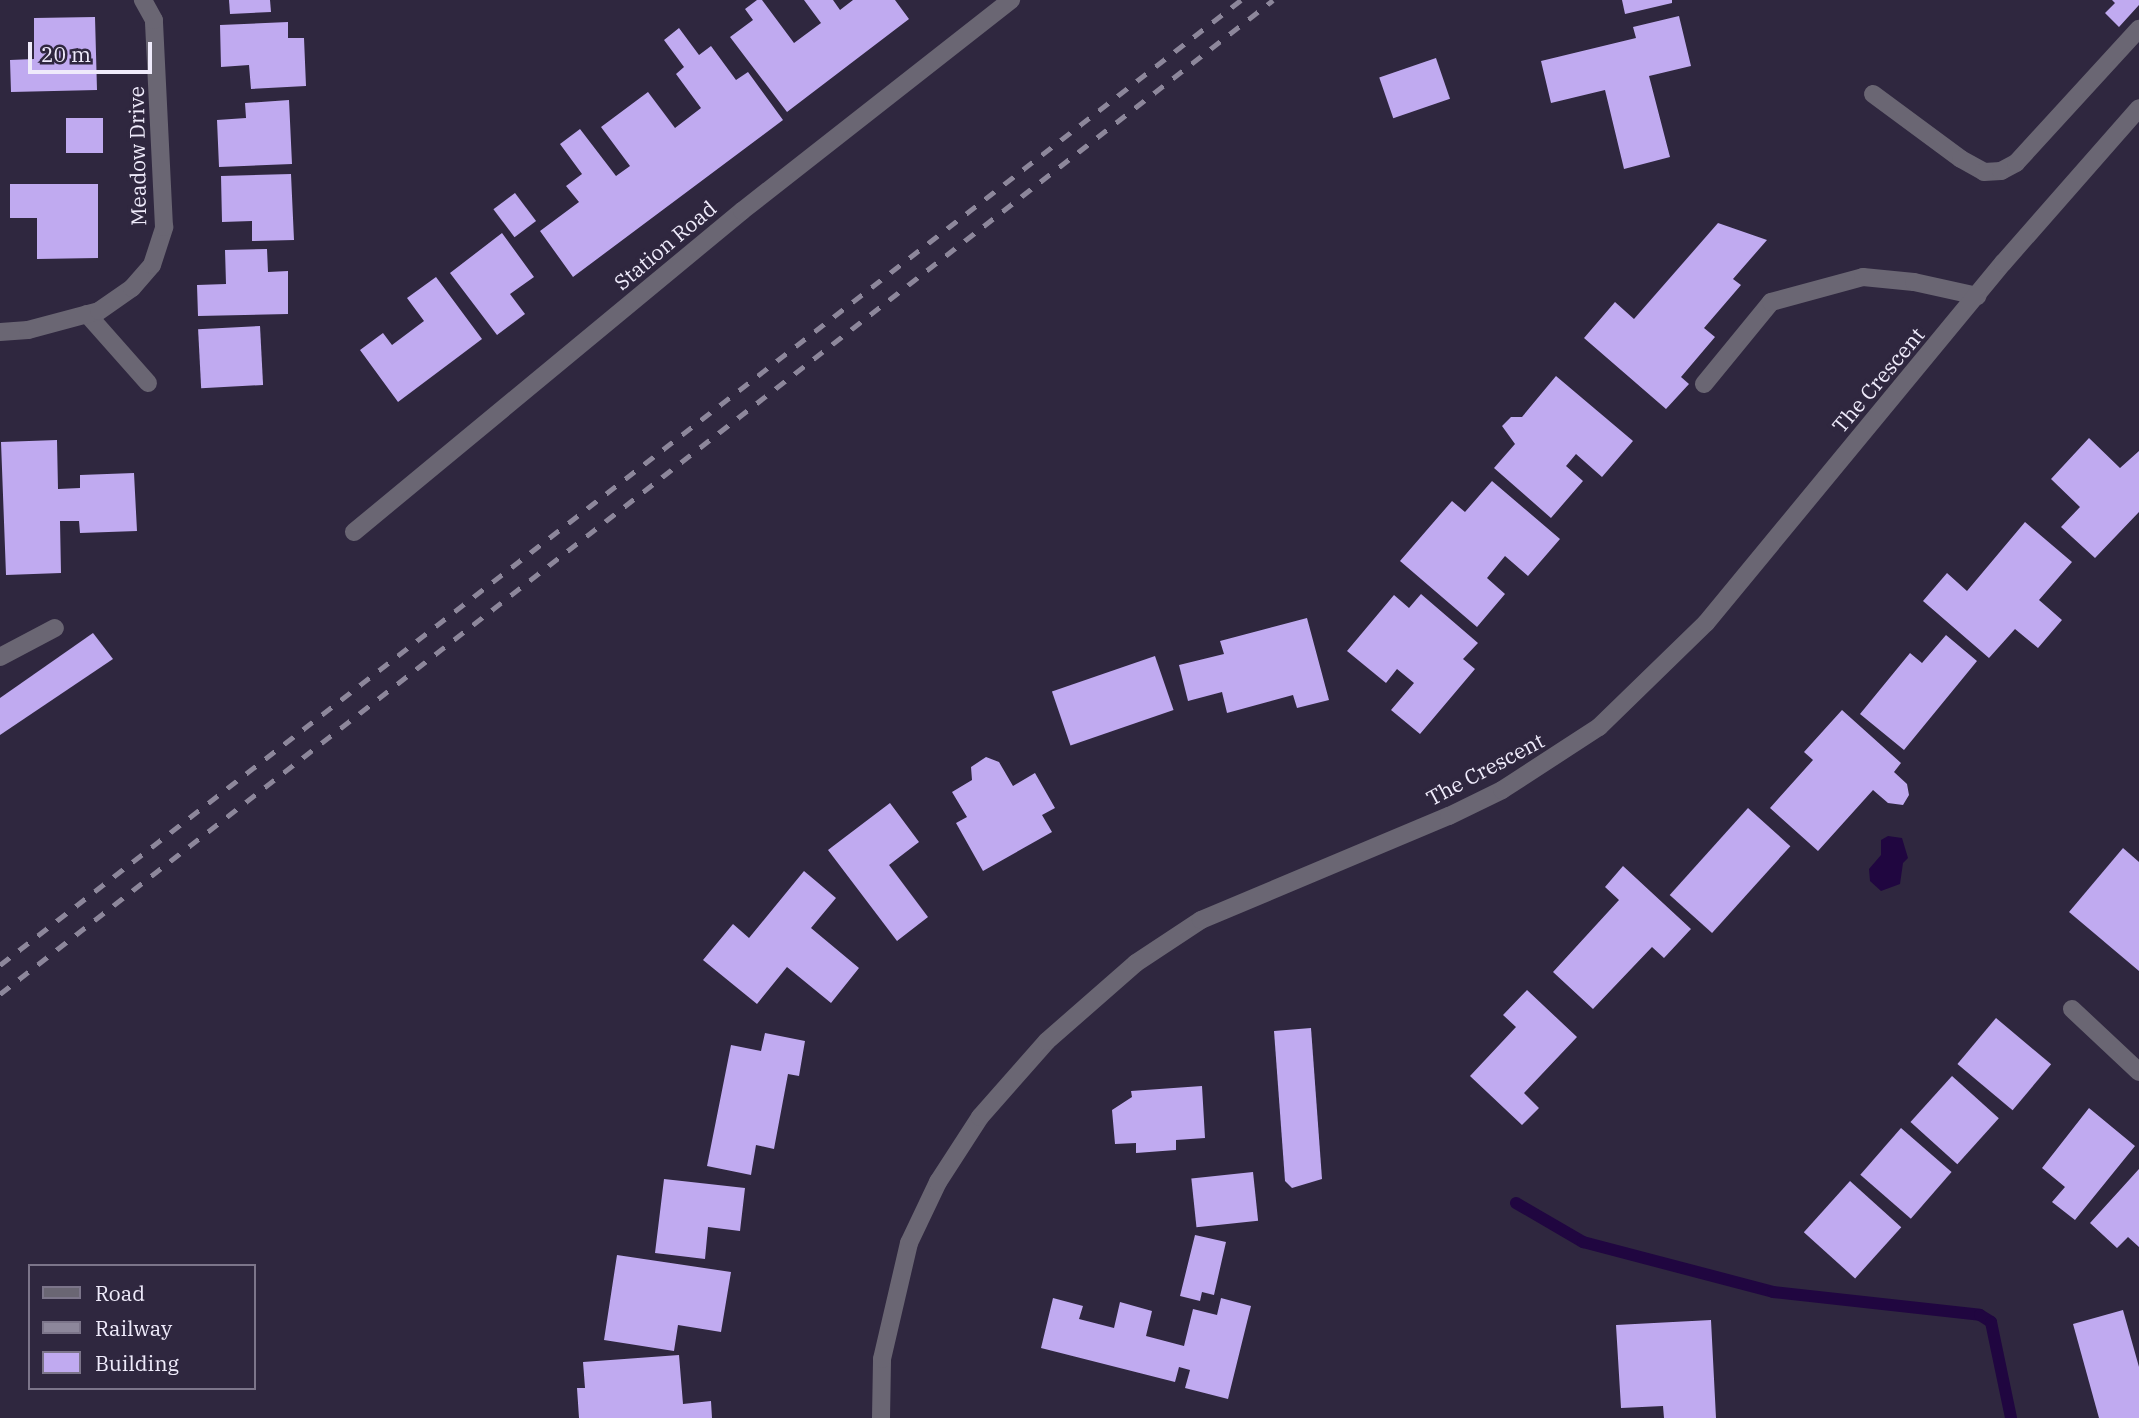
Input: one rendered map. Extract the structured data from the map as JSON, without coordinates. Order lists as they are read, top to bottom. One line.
{"streets":{"street":["Meadow Drive","Station Road","The Crescent"]},"legend":["Road","Railway","Building"],"scale_bar":"20 m"}
